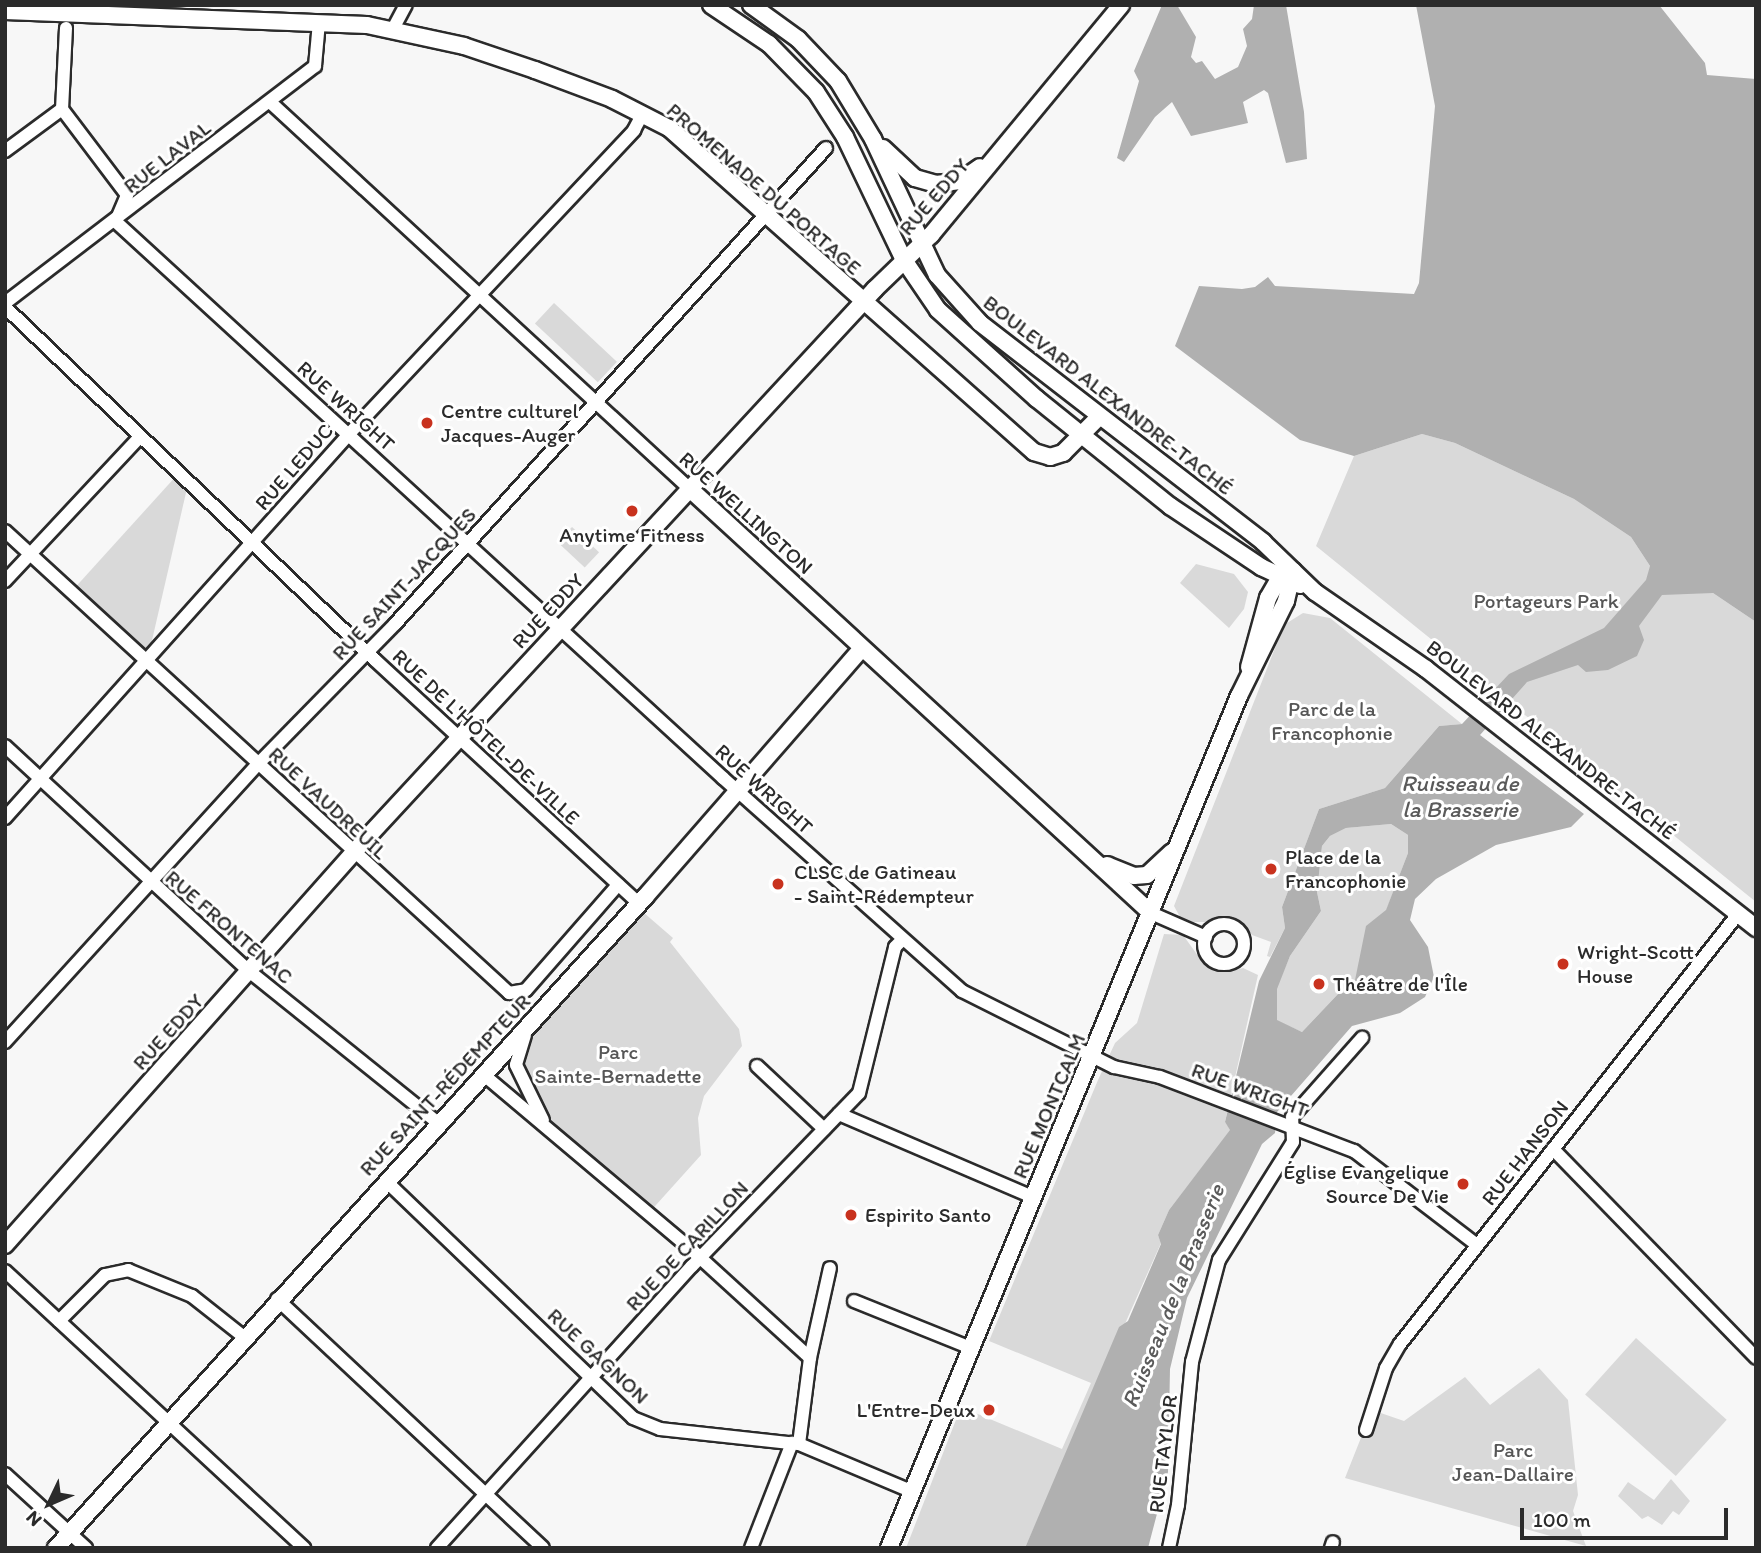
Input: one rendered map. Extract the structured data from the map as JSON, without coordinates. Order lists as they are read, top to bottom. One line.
{"streets":{"main road":["PROMENADE DU PORTAGE","RUE EDDY","BOULEVARD ALEXANDRE-TACHÉ","RUE WELLINGTON","RUE SAINT-RÉDEMPTEUR","RUE MONTCALM"],"street":["RUE LAVAL","RUE WRIGHT","RUE LEDUC","RUE SAINT-JACQUES","RUE DE L'HÔTEL-DE-VILLE","RUE VAUDREUIL","RUE FRONTENAC","RUE HANSON","RUE DE CARILLON","RUE GAGNON","RUE TAYLOR"]},"crossings":[["RUE LAVAL","PROMENADE DU PORTAGE"],["RUE LAVAL","RUE WRIGHT"],["RUE LAVAL","RUE WELLINGTON"],["RUE LAVAL","RUE DE L'HÔTEL-DE-VILLE"],["PROMENADE DU PORTAGE","RUE EDDY"],["PROMENADE DU PORTAGE","BOULEVARD ALEXANDRE-TACHÉ"],["PROMENADE DU PORTAGE","RUE LEDUC"],["PROMENADE DU PORTAGE","RUE SAINT-JACQUES"],["RUE EDDY","BOULEVARD ALEXANDRE-TACHÉ"],["RUE EDDY","RUE WRIGHT"],["RUE EDDY","RUE WELLINGTON"],["RUE EDDY","RUE DE L'HÔTEL-DE-VILLE"],["RUE EDDY","RUE VAUDREUIL"],["RUE EDDY","RUE FRONTENAC"],["BOULEVARD ALEXANDRE-TACHÉ","RUE MONTCALM"],["BOULEVARD ALEXANDRE-TACHÉ","RUE HANSON"],["RUE WRIGHT","RUE LEDUC"],["RUE WRIGHT","RUE SAINT-JACQUES"],["RUE WRIGHT","RUE SAINT-RÉDEMPTEUR"],["RUE WRIGHT","RUE MONTCALM"],["RUE WRIGHT","RUE HANSON"],["RUE WRIGHT","RUE DE CARILLON"],["RUE WRIGHT","RUE TAYLOR"],["RUE LEDUC","RUE WELLINGTON"],["RUE LEDUC","RUE DE L'HÔTEL-DE-VILLE"],["RUE LEDUC","RUE VAUDREUIL"],["RUE LEDUC","RUE FRONTENAC"],["RUE WELLINGTON","RUE SAINT-JACQUES"],["RUE WELLINGTON","RUE SAINT-RÉDEMPTEUR"],["RUE WELLINGTON","RUE MONTCALM"],["RUE SAINT-JACQUES","RUE DE L'HÔTEL-DE-VILLE"],["RUE SAINT-JACQUES","RUE VAUDREUIL"],["RUE SAINT-JACQUES","RUE FRONTENAC"],["RUE DE L'HÔTEL-DE-VILLE","RUE VAUDREUIL"],["RUE DE L'HÔTEL-DE-VILLE","RUE SAINT-RÉDEMPTEUR"],["RUE FRONTENAC","RUE SAINT-RÉDEMPTEUR"],["RUE SAINT-RÉDEMPTEUR","RUE GAGNON"],["RUE MONTCALM","RUE GAGNON"],["RUE DE CARILLON","RUE GAGNON"]],"water":["Ruisseau de la Brasserie"],"parks":["Portageurs Park","Parc de la Francophonie","Parc Sainte-Bernadette","Parc Jean-Dallaire"],"places":["Centre culturel Jacques-Auger","Anytime Fitness","Place de la Francophonie","CLSC de Gatineau - Saint-Rédempteur","Wright-Scott House","Théâtre de l'Île","Église Evangelique Source De Vie","Espirito Santo","L'Entre-Deux"],"scale_bar":"100 m","north":"bottom left"}
